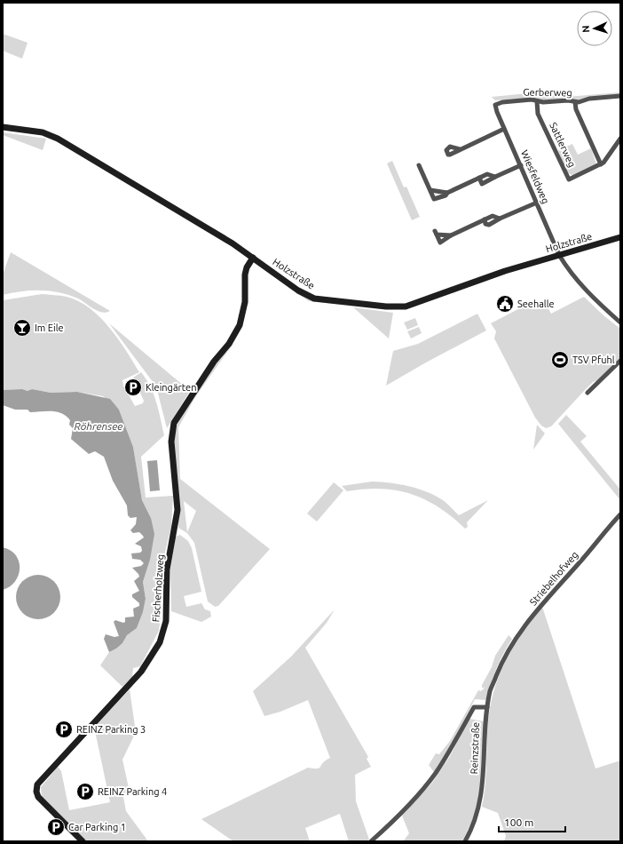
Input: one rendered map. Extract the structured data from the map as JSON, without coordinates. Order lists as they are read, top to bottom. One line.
{"streets":{"street":["Gerberweg","Sattlerweg","Wiesfeldweg","Holzstraße","Striebelhofweg","Fischerholzweg","Reinzstraße"]},"crossings":[["Gerberweg","Sattlerweg"],["Gerberweg","Wiesfeldweg"],["Wiesfeldweg","Holzstraße"],["Holzstraße","Fischerholzweg"],["Striebelhofweg","Reinzstraße"]],"water":["Röhrensee"],"places":{"public building":["Seehalle"],"bar":["Im Eile"],"sports":["TSV Pfuhl"],"parking":["Kleingärten","REINZ Parking 3","REINZ Parking 4","Car Parking 1"]},"scale_bar":"100 m","north":"left"}
